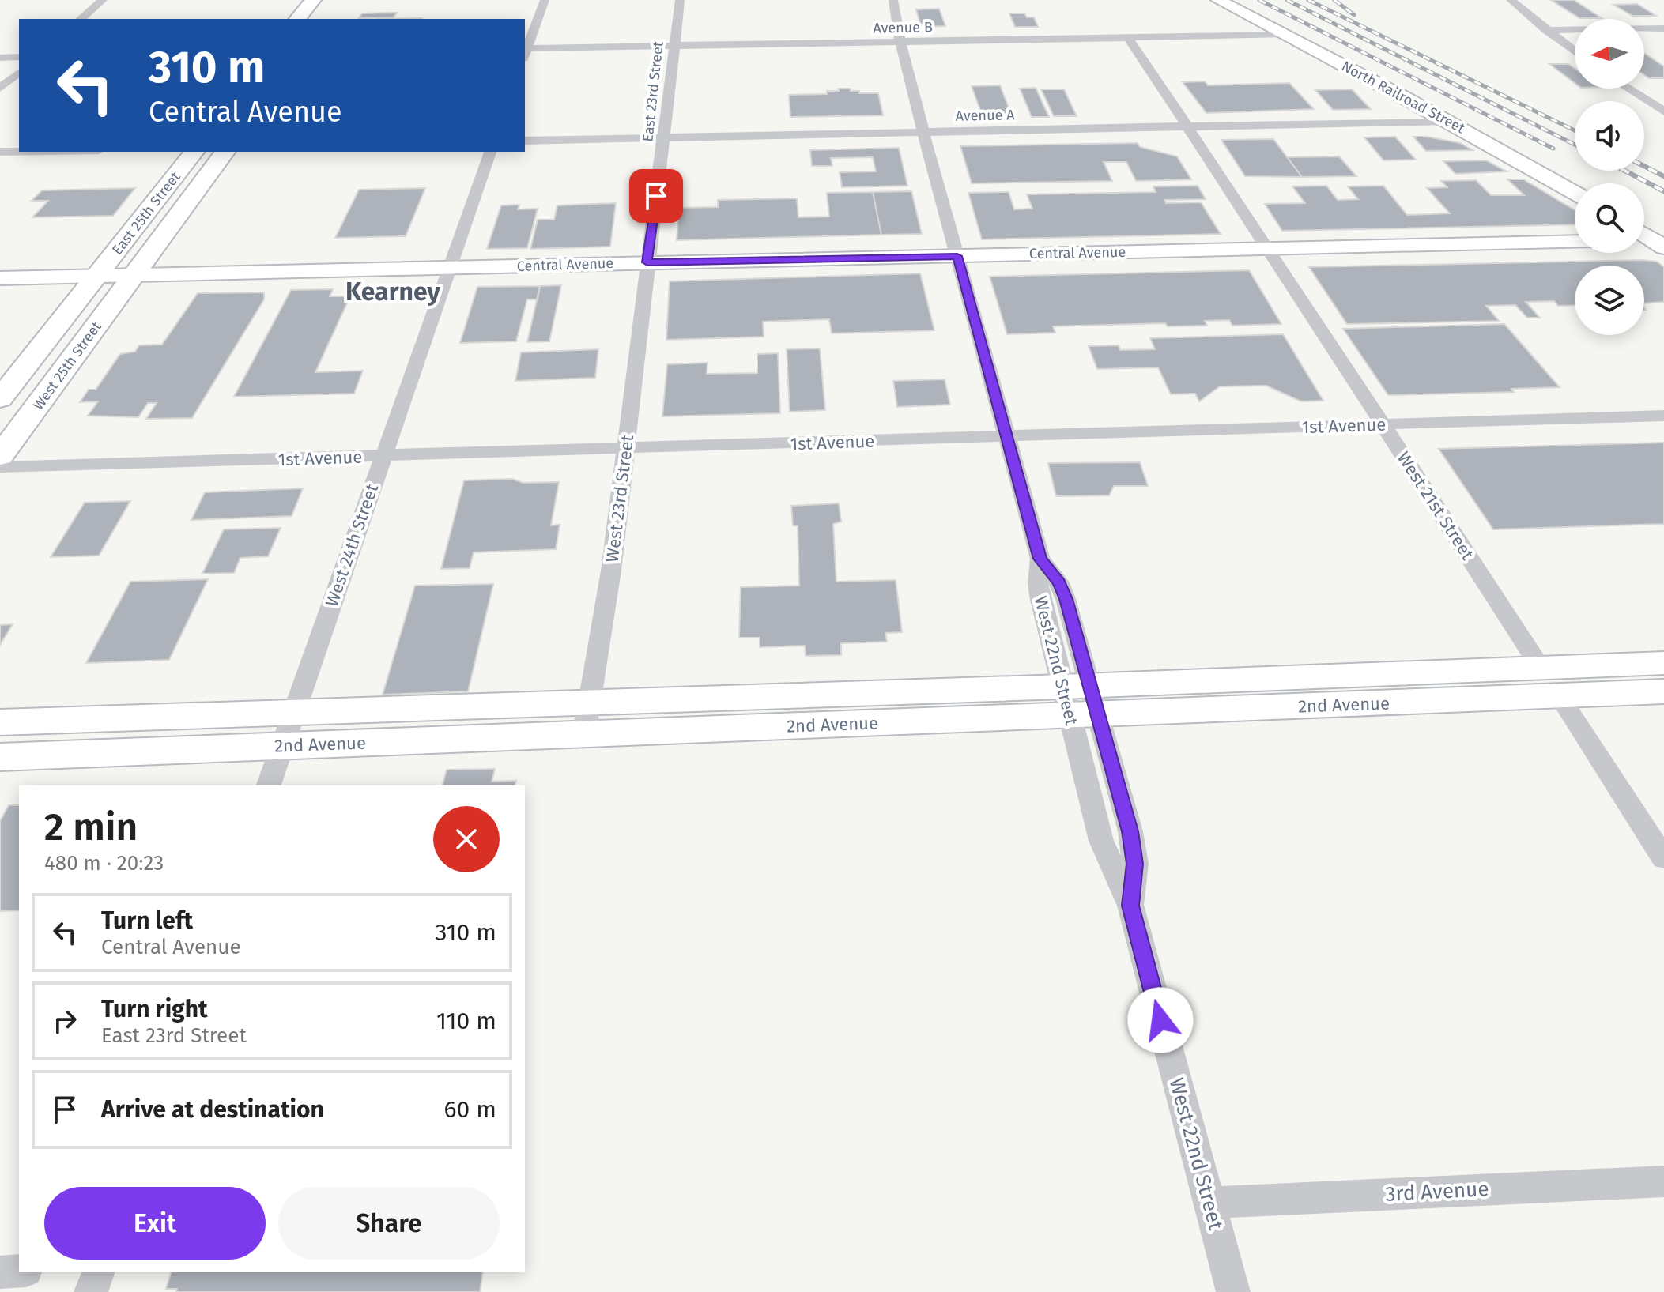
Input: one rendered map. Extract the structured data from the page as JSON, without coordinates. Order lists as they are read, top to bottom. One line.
{"streets":{"main road":["North Railroad Street","East 25th Street","Central Avenue","West 25th Street","2nd Avenue"],"street":["Avenue B","East 23rd Street","Avenue A","1st Avenue","West 23rd Street","West 21st Street","West 24th Street","West 22nd Street","3rd Avenue"]},"crossings":[["Avenue B","East 23rd Street"],["Avenue B","North Railroad Street"],["Avenue B","West 21st Street"],["Avenue B","West 22nd Street"],["East 23rd Street","Avenue A"],["East 23rd Street","Central Avenue"],["East 23rd Street","West 23rd Street"],["North Railroad Street","Avenue A"],["Avenue A","West 21st Street"],["Avenue A","West 22nd Street"],["East 25th Street","Central Avenue"],["East 25th Street","West 25th Street"],["Central Avenue","West 25th Street"],["Central Avenue","West 23rd Street"],["Central Avenue","West 21st Street"],["Central Avenue","West 24th Street"],["Central Avenue","West 22nd Street"],["1st Avenue","West 23rd Street"],["1st Avenue","West 21st Street"],["1st Avenue","West 24th Street"],["1st Avenue","West 22nd Street"],["West 23rd Street","2nd Avenue"],["West 21st Street","2nd Avenue"],["West 24th Street","2nd Avenue"],["West 22nd Street","2nd Avenue"],["West 22nd Street","3rd Avenue"]],"districts":["Kearney"],"north":"left","page":{"turn":["310 m","Central Avenue"],"heading":["2 min","480 m · 20:23"],"list":[{"name":"Turn left","note":"Central Avenue","value":"310 m"},{"name":"Turn right","note":"East 23rd Street","value":"110 m"},{"name":"Arrive at destination","value":"60 m"}],"buttons":["Exit","Share"]}}
